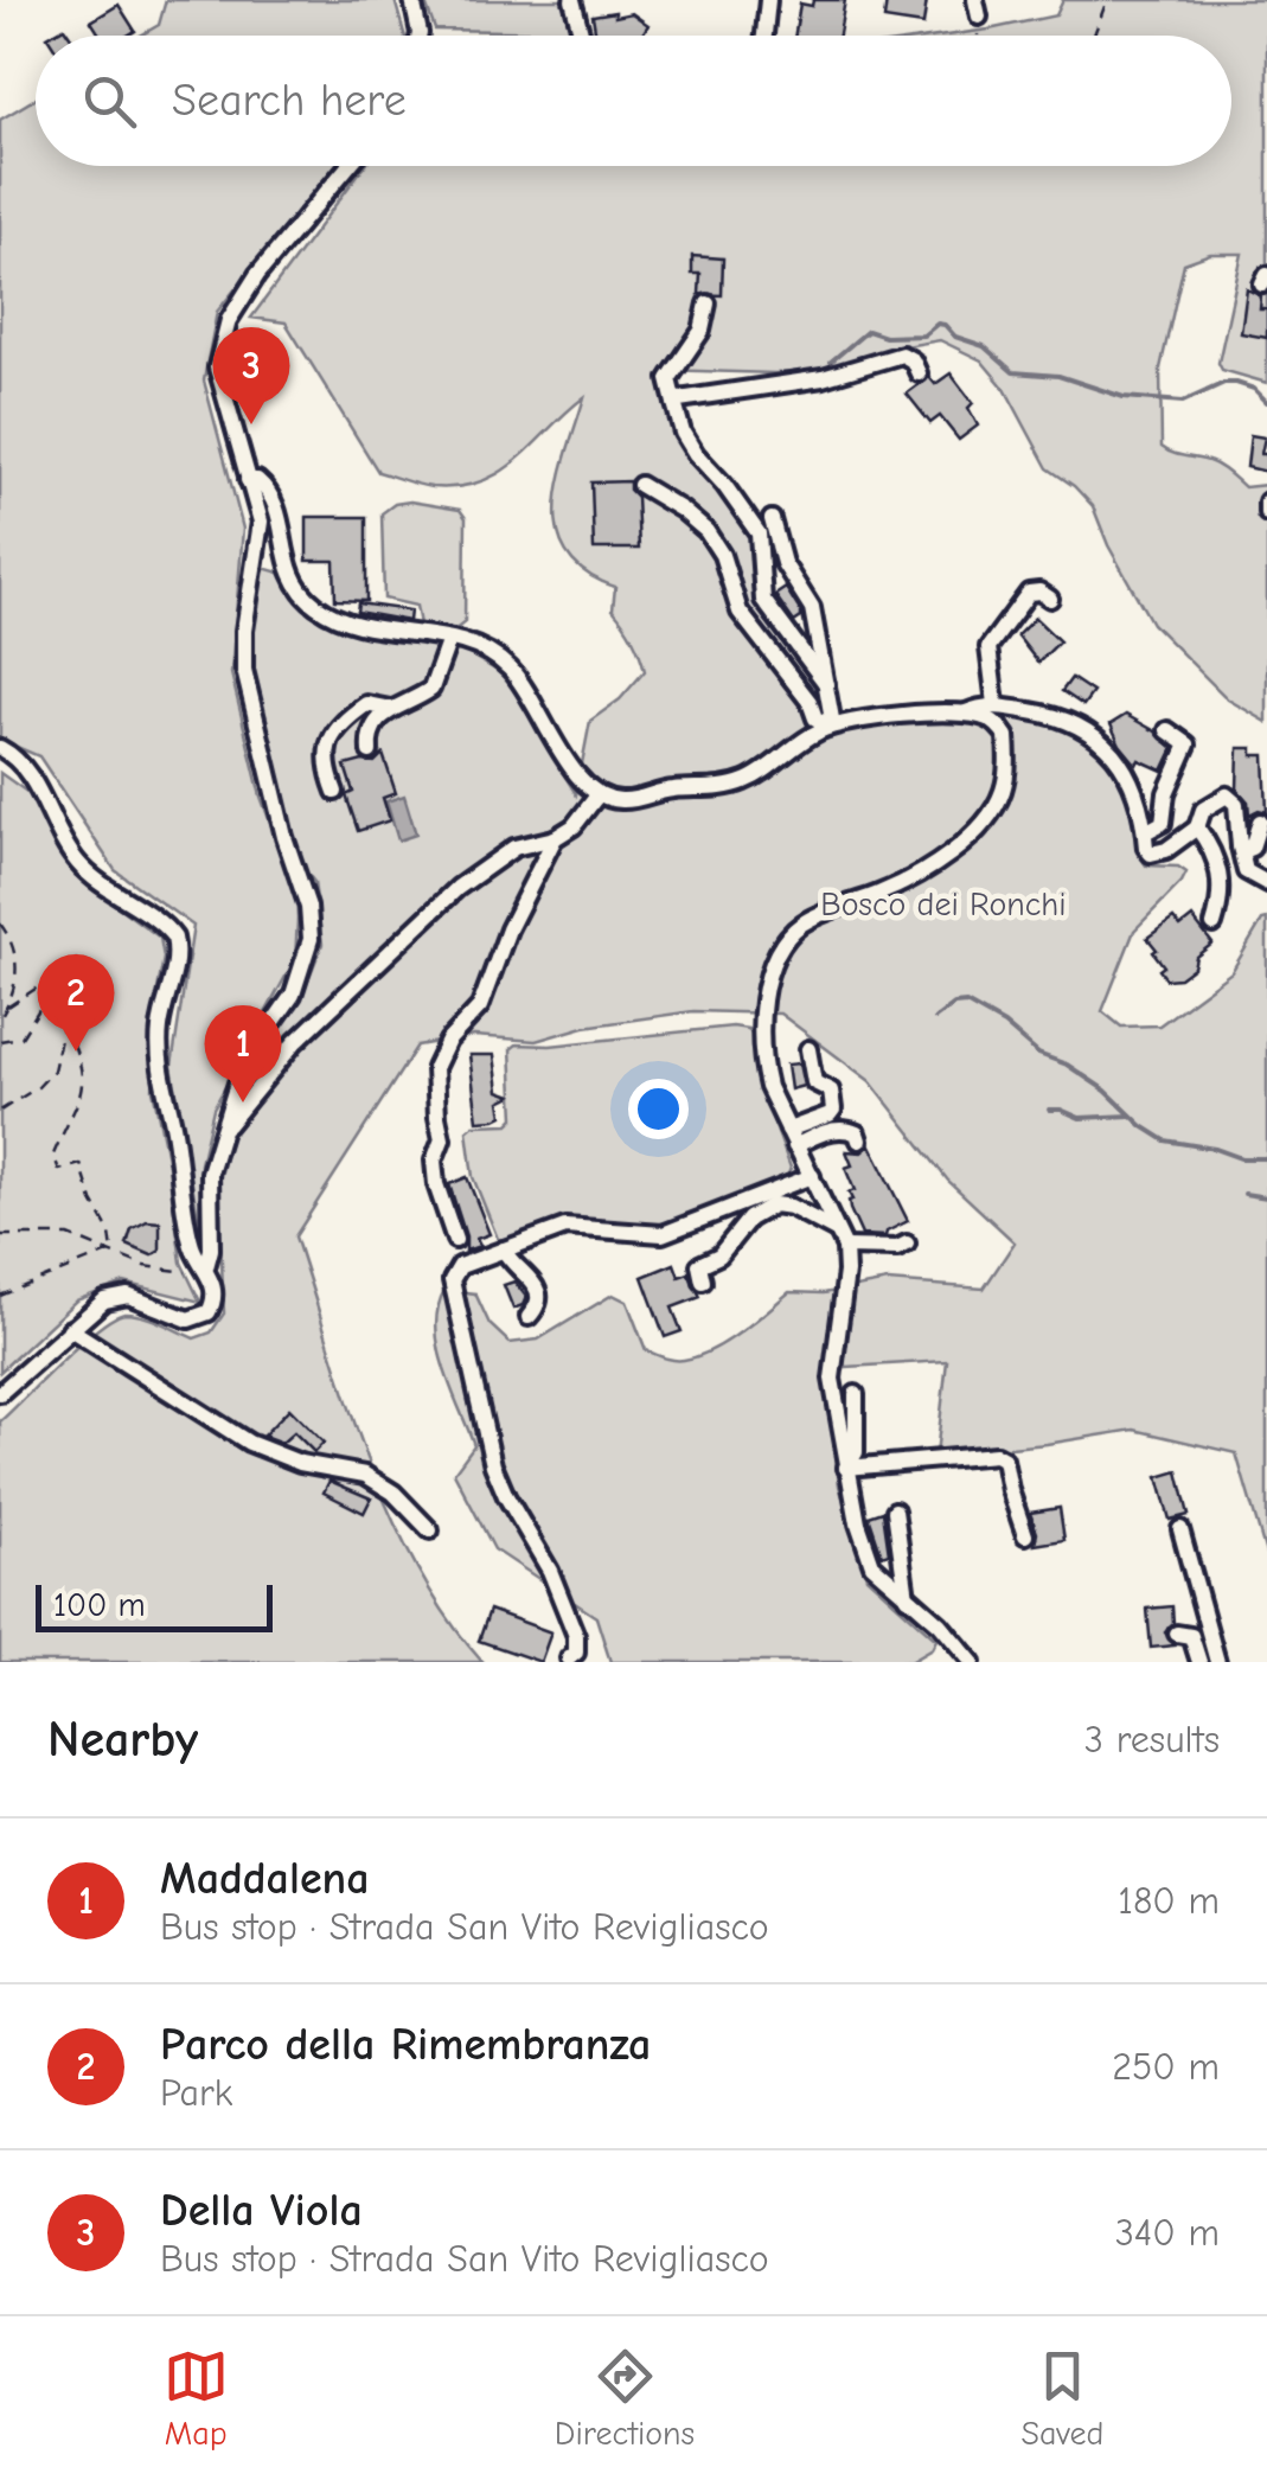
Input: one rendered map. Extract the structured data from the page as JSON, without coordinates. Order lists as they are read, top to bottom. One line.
{"parks":["Bosco dei Ronchi"],"scale_bar":"100 m","page":{"search":"Search here","pins":["3","2","1"],"scale":"100 m","heading":["Nearby","3 results"],"list":[{"mark":"1","name":"Maddalena","note":"Bus stop · Strada San Vito Revigliasco","value":"180 m"},{"mark":"2","name":"Parco della Rimembranza","note":"Park","value":"250 m"},{"mark":"3","name":"Della Viola","note":"Bus stop · Strada San Vito Revigliasco","value":"340 m"}],"nav":["Map","Directions","Saved"]}}
